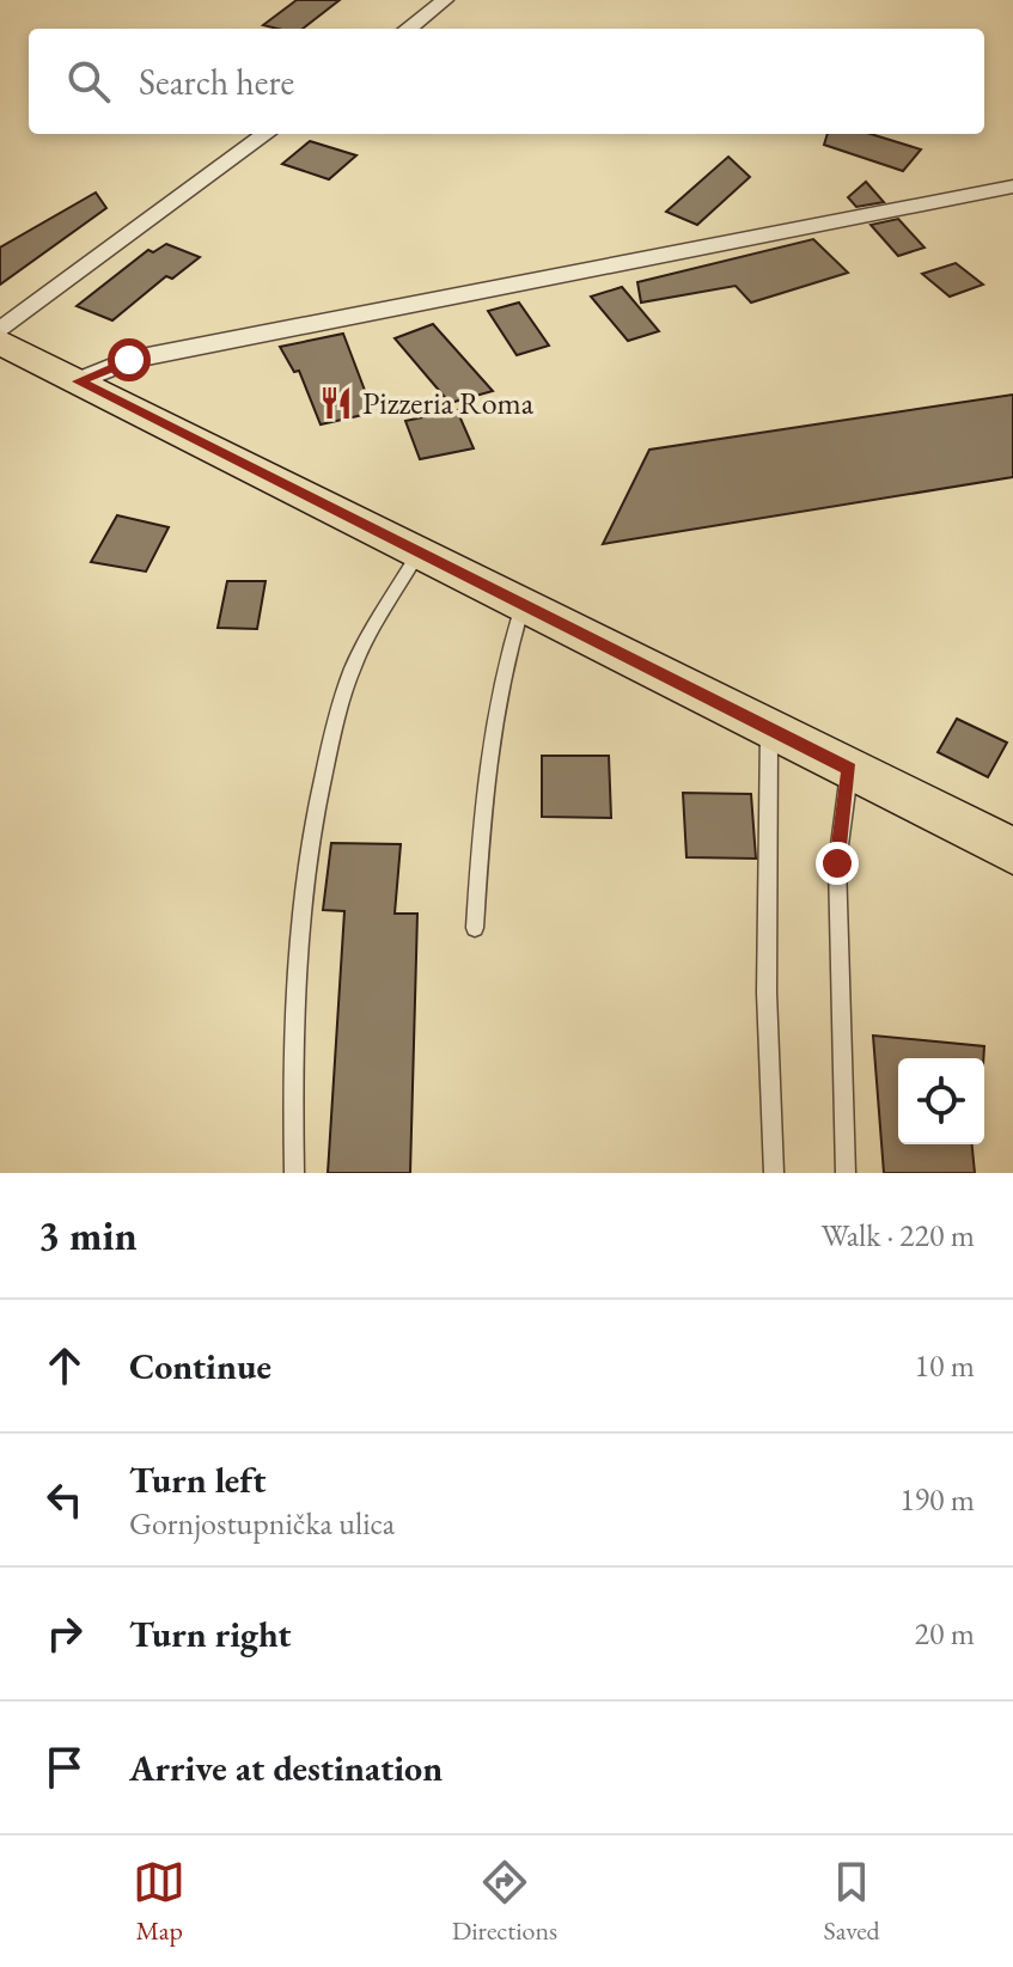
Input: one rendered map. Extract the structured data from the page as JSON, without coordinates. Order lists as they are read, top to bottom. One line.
{"places":{"restaurant":["Pizzeria Roma"]},"page":{"search":"Search here","heading":["3 min","Walk · 220 m"],"list":[["Continue","10 m"],["Turn left","Gornjostupnička ulica","190 m"],["Turn right","20 m"],"Arrive at destination"],"nav":["Map","Directions","Saved"]}}
